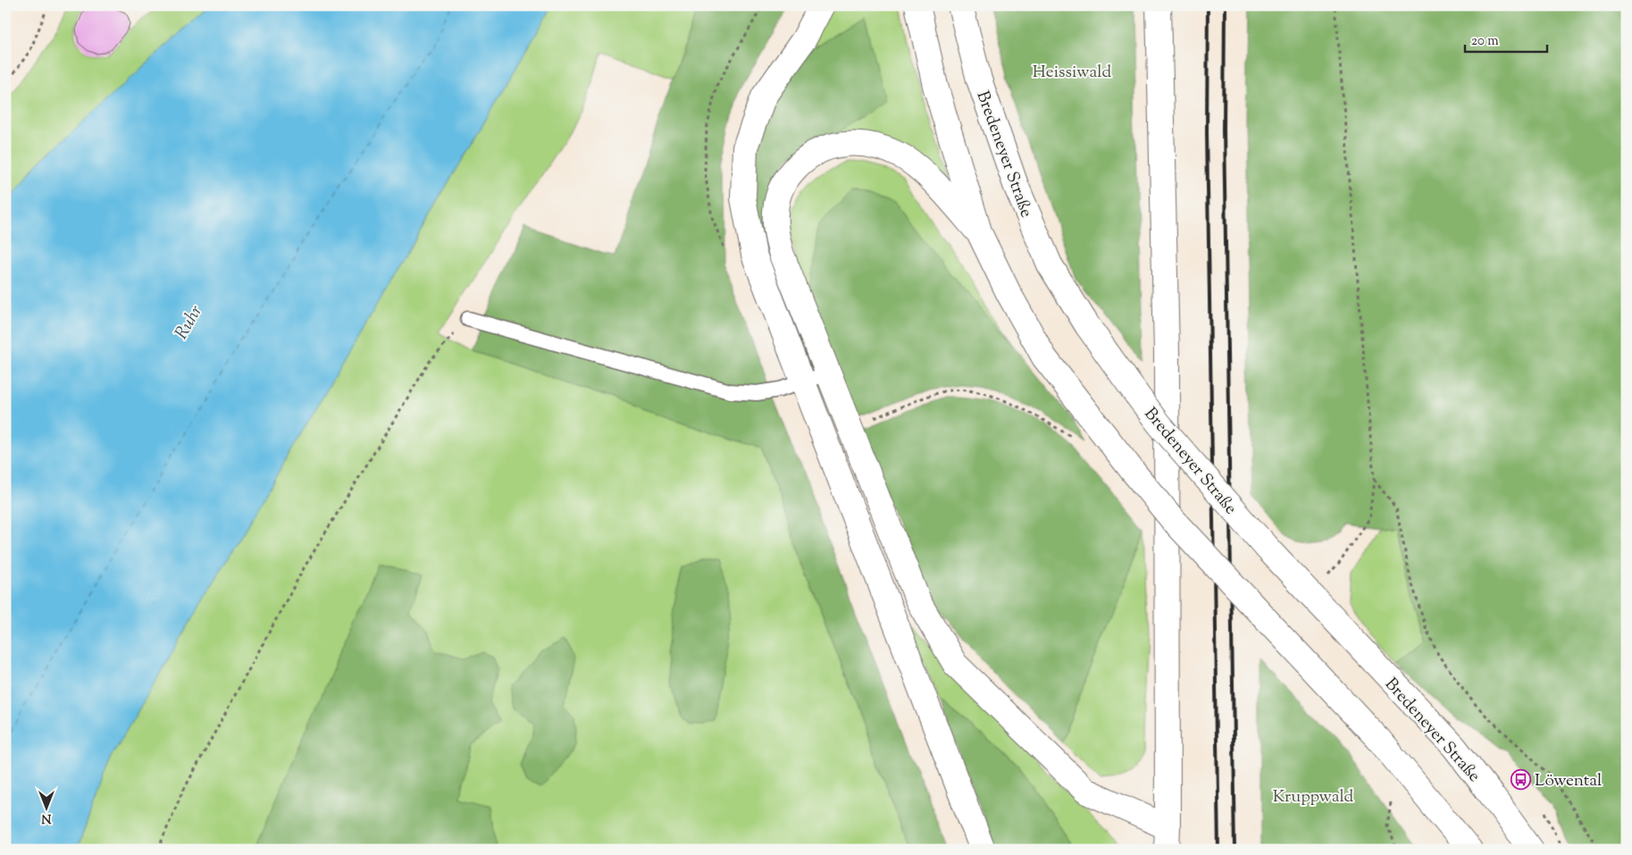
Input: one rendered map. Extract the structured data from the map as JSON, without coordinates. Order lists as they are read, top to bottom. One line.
{"streets":{"main road":["Bredeneyer Straße"]},"water":["Ruhr"],"parks":["Heissiwald","Kruppwald"],"places":{"bus stop":["Löwental"]},"scale_bar":"20 m","north":"bottom"}
